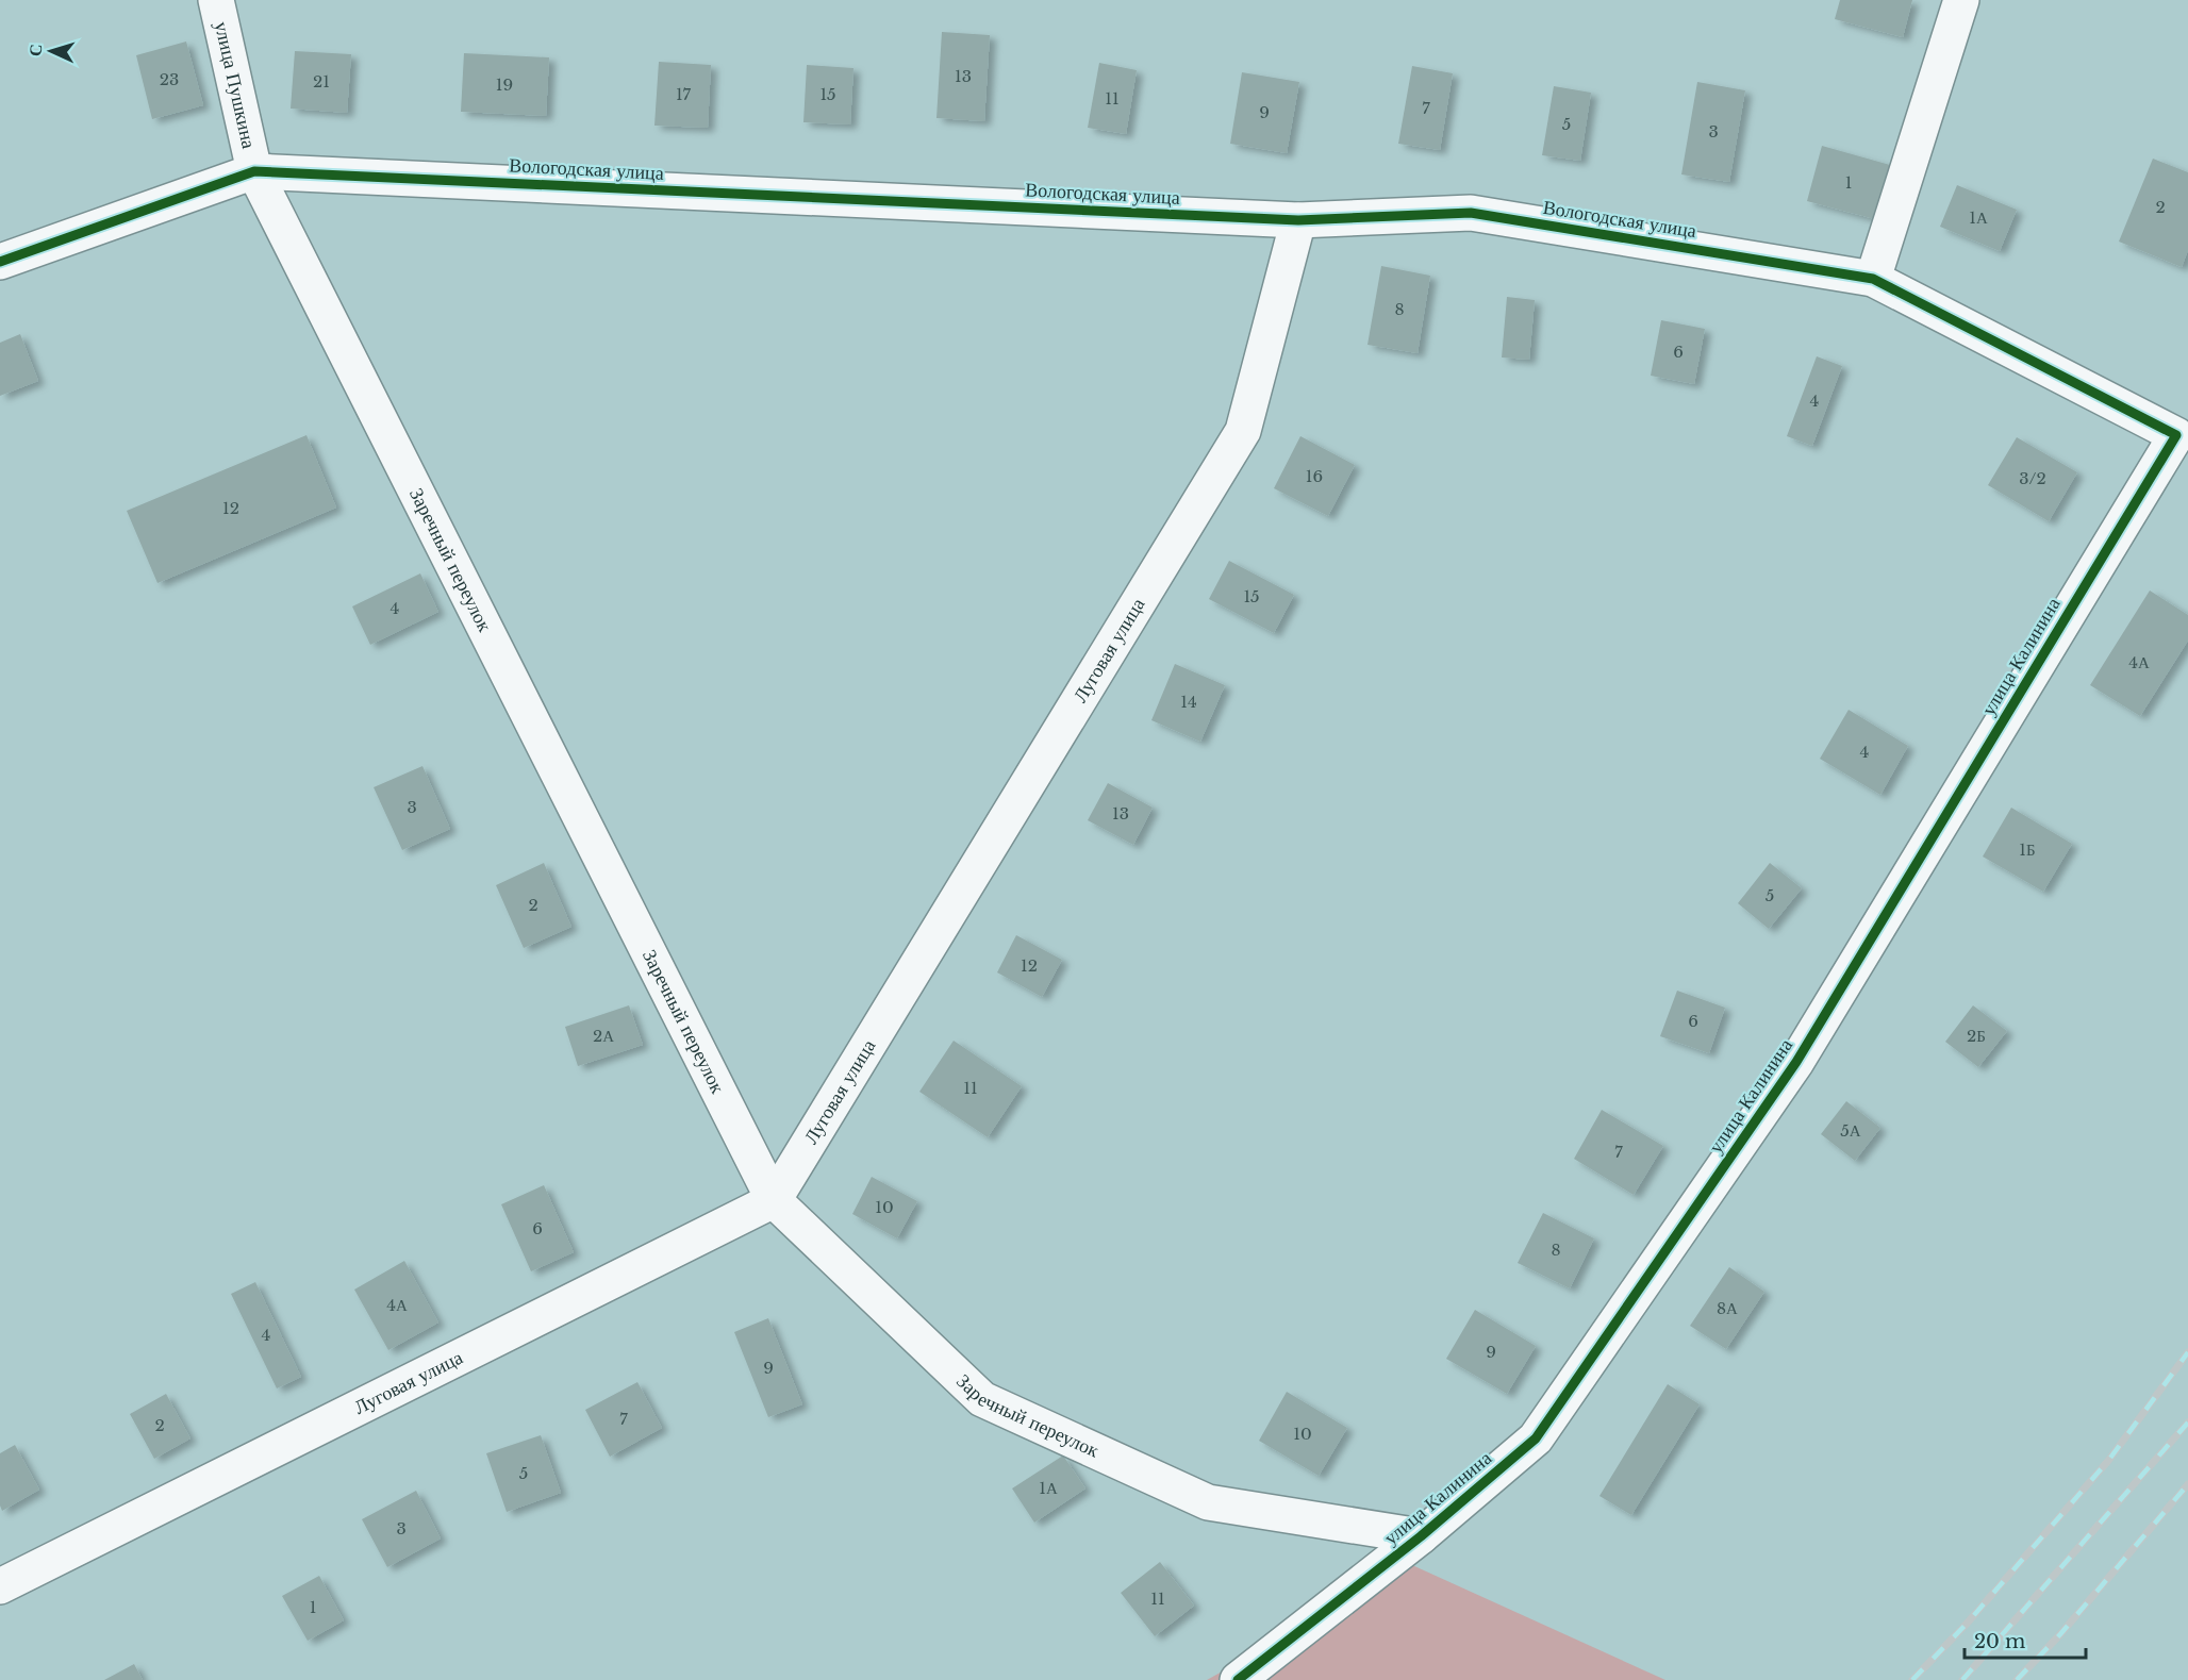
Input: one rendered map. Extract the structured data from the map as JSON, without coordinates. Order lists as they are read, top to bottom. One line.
{"streets":{"street":["улица Пушкина","Вологодская улица","Заречный переулок","Луговая улица","улица Калинина"]},"crossings":[["улица Пушкина","Вологодская улица"],["улица Пушкина","Заречный переулок"],["Вологодская улица","Заречный переулок"],["Вологодская улица","Луговая улица"],["Вологодская улица","улица Калинина"],["Заречный переулок","Луговая улица"],["Заречный переулок","улица Калинина"]],"house_numbers":["13","23","21","19","17","15","11","7","9","5","3","1","2","1А","8","6","4","16","3/2","12","15","4","4А","14","4","3","13","1Б","5","2","12","6","2А","2Б","11","5А","7","10","6","8","4А","8А","4","9","9","7","2","10","5","1А","3","11","1"],"scale_bar":"20 m","north":"left"}
